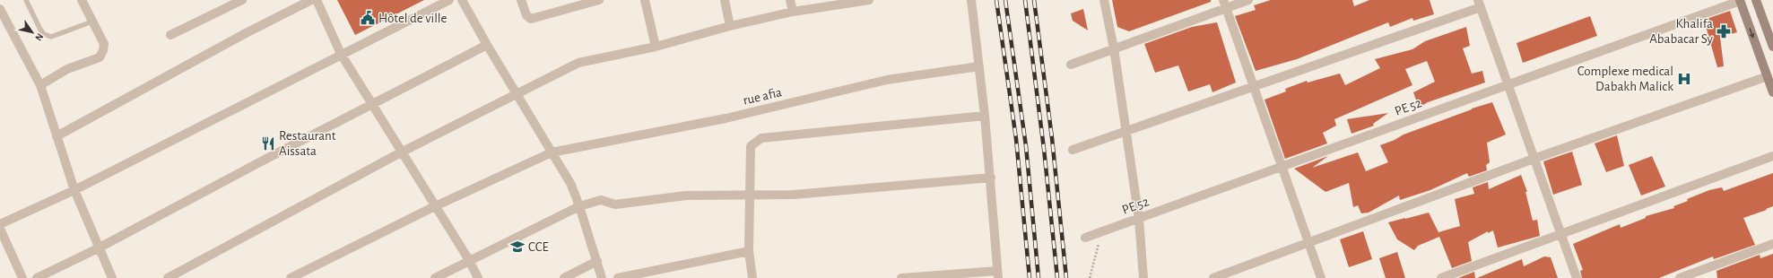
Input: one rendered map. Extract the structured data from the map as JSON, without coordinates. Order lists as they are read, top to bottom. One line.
{"streets":{"street":["rue afia","PE 52"]},"places":{"public building":["Hôtel de ville"],"pharmacy":["Khalifa Ababacar Sy"],"hospital":["Complexe medical Dabakh Malick"],"restaurant":["Restaurant Aissata"],"school or university":["CCE"]},"north":"bottom right"}
